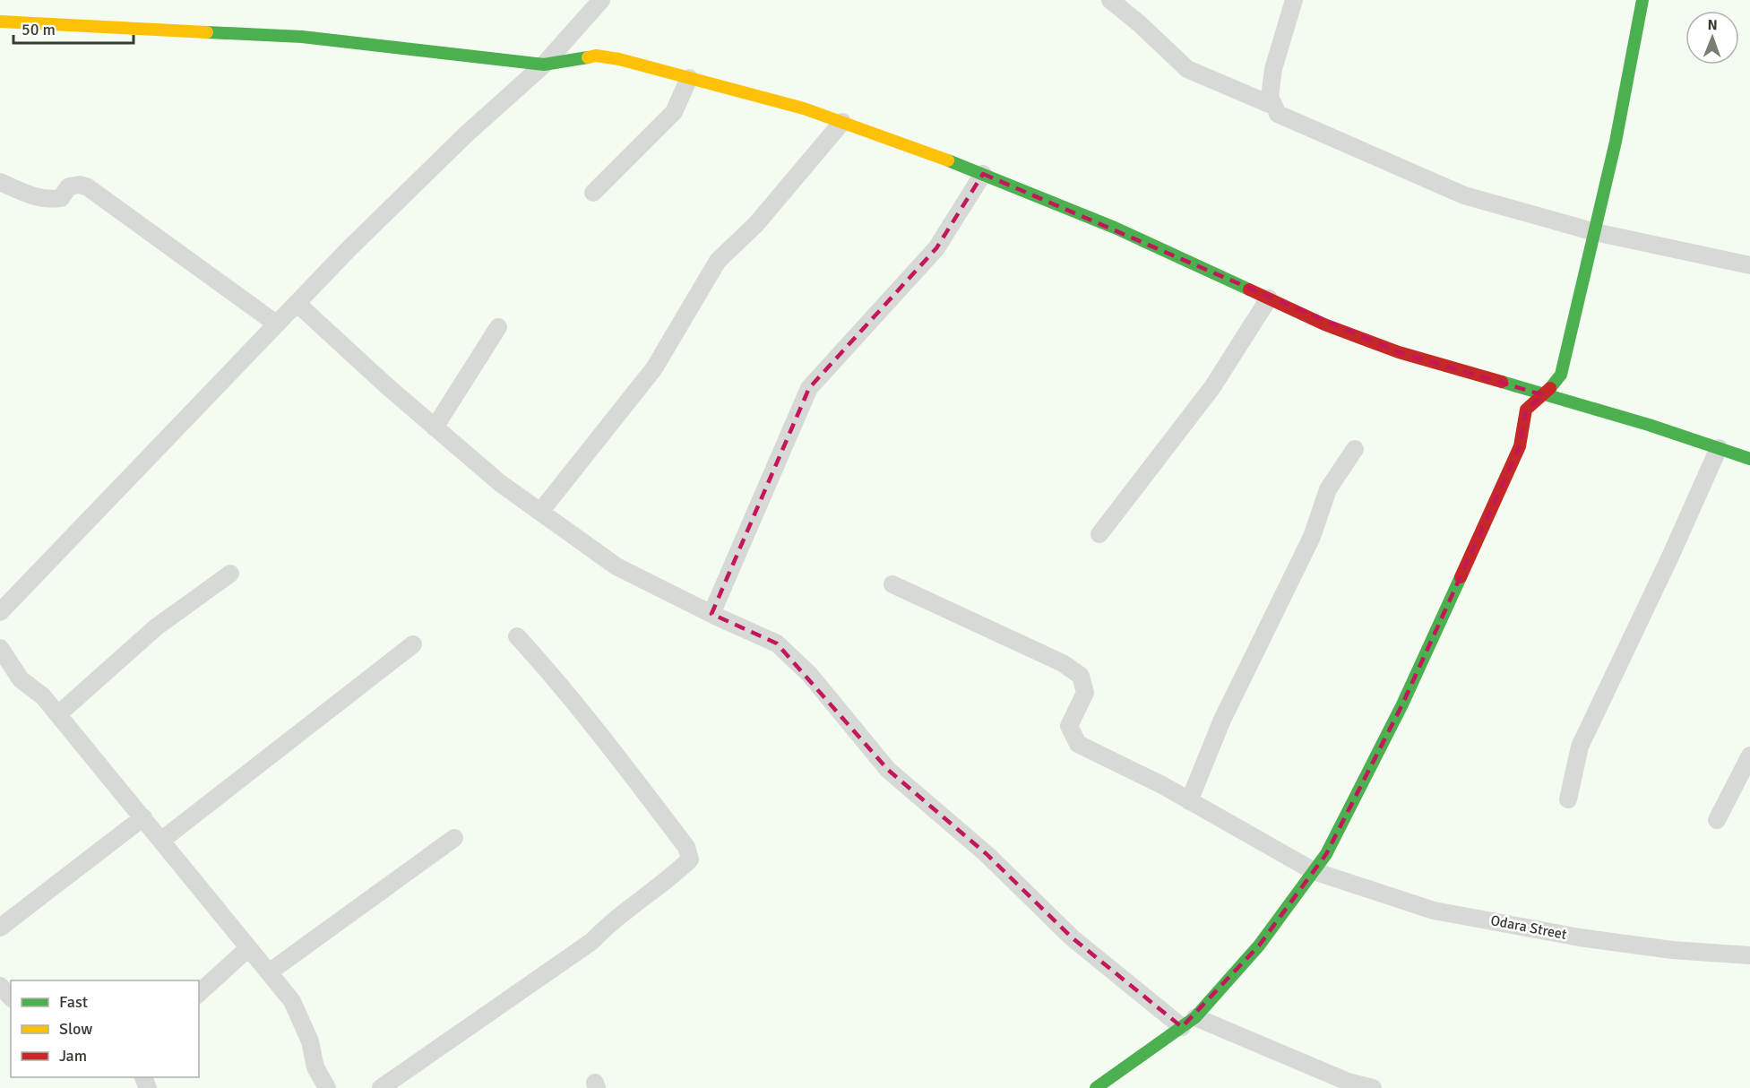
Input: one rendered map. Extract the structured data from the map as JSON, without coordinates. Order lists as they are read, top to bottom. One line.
{"streets":{"street":["Odara Street"]},"legend":["Fast","Slow","Jam"],"scale_bar":"50 m","north":"top"}
